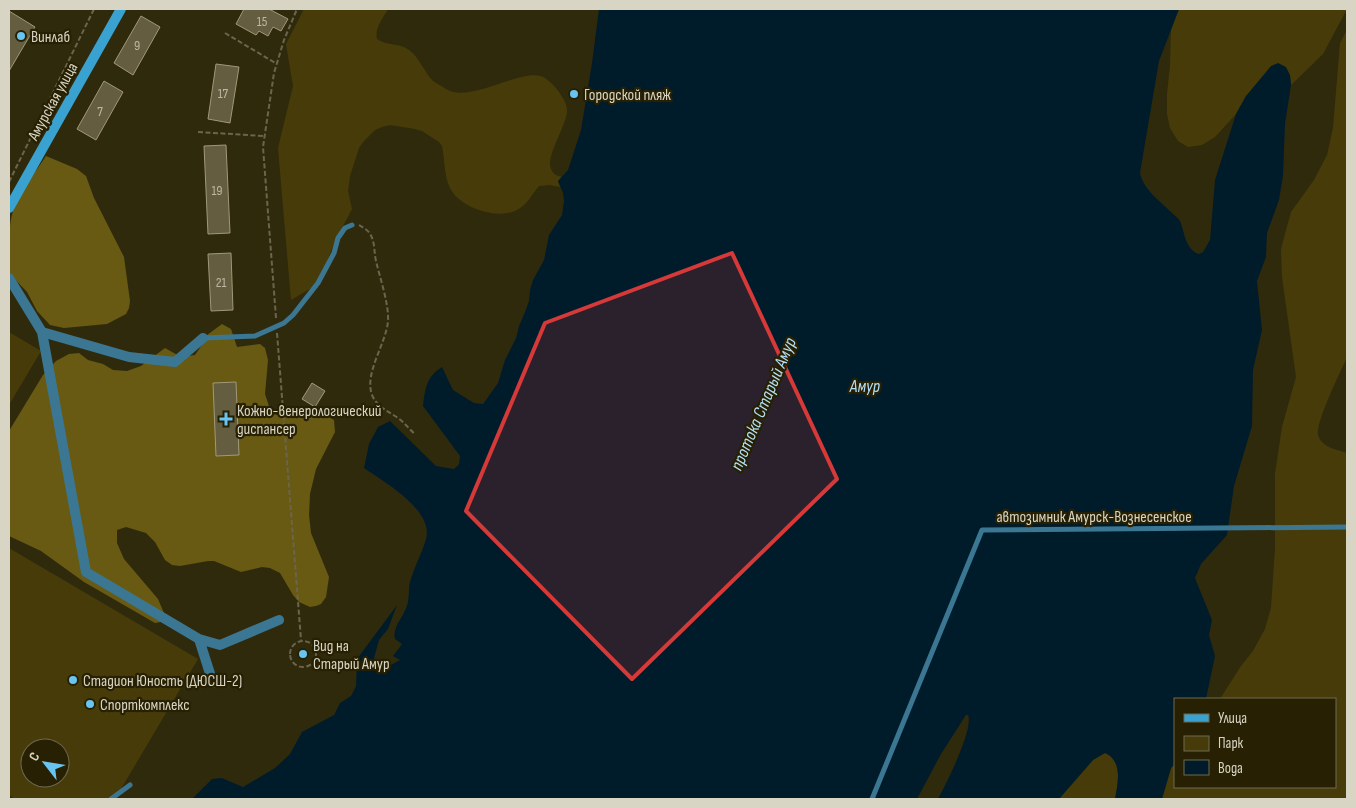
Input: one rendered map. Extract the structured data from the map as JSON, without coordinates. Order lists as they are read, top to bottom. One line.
{"streets":{"street":["Амурская улица"],"lane":["автозимник Амурск-Вознесенское"]},"water":["Амур","протока Старый Амур"],"places":{"other":["Винлаб","Городской пляж","Вид на Старый Амур","Стадион Юность (ДЮСШ-2)","Спорткомплекс"],"health":["Кожно-венерологический диспансер"]},"house_numbers":["15","9","17","7","19","21"],"legend":["Улица","Парк","Вода"],"north":"top left"}
